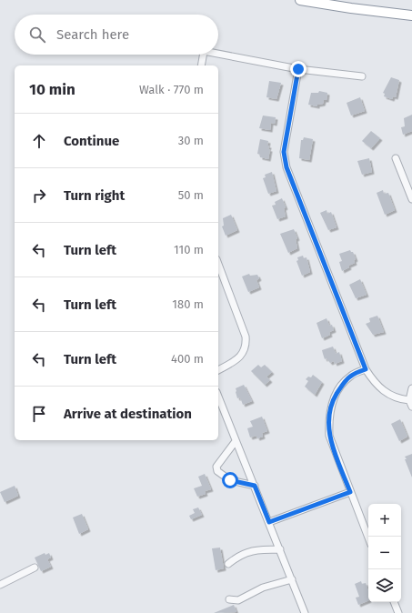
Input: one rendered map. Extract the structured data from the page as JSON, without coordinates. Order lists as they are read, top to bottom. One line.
{"page":{"search":"Search here","heading":["10 min","Walk · 770 m"],"list":[["Continue","30 m"],["Turn right","50 m"],["Turn left","110 m"],["Turn left","180 m"],["Turn left","400 m"],"Arrive at destination"],"map_buttons":["+","−"]}}
